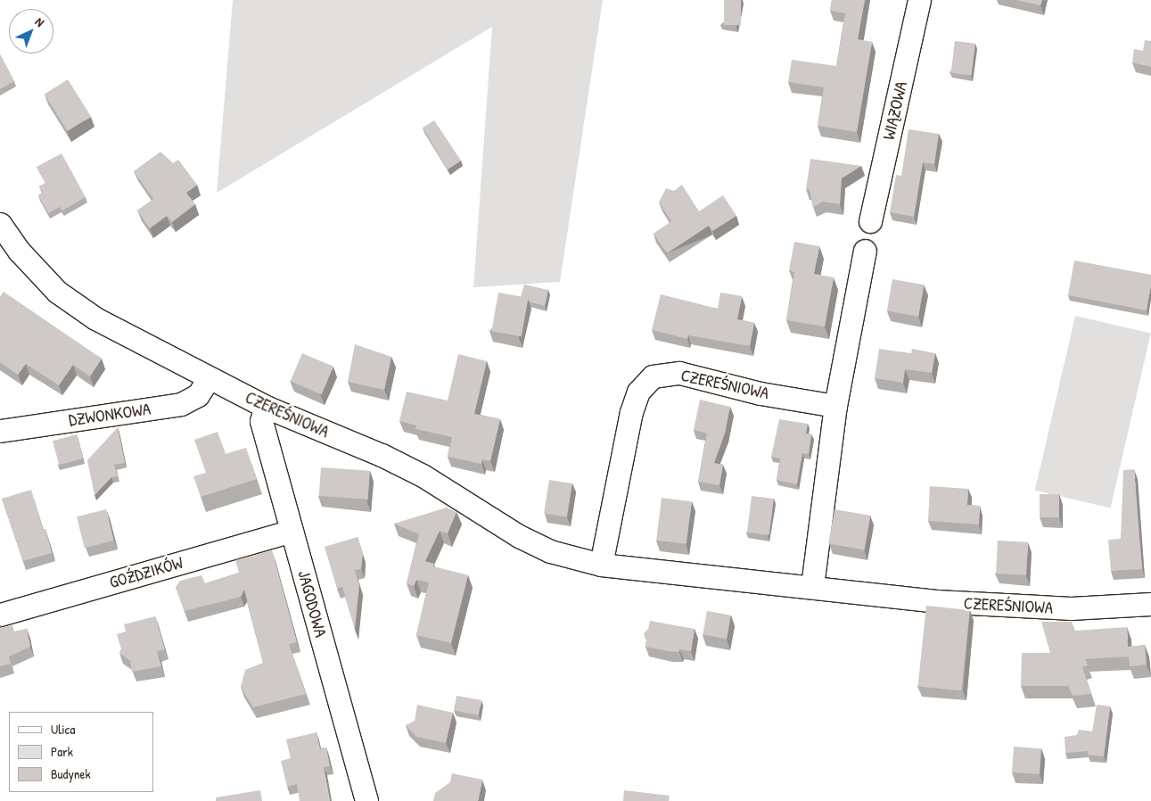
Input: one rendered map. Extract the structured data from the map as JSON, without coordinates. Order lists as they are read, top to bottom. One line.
{"streets":{"street":["WIĄZOWA","CZEREŚNIOWA","DZWONKOWA","GOŹDZIKÓW","JAGODOWA"]},"crossings":[["CZEREŚNIOWA","DZWONKOWA"],["CZEREŚNIOWA","JAGODOWA"],["GOŹDZIKÓW","JAGODOWA"]],"legend":["Ulica","Park","Budynek"],"north":"top right"}
